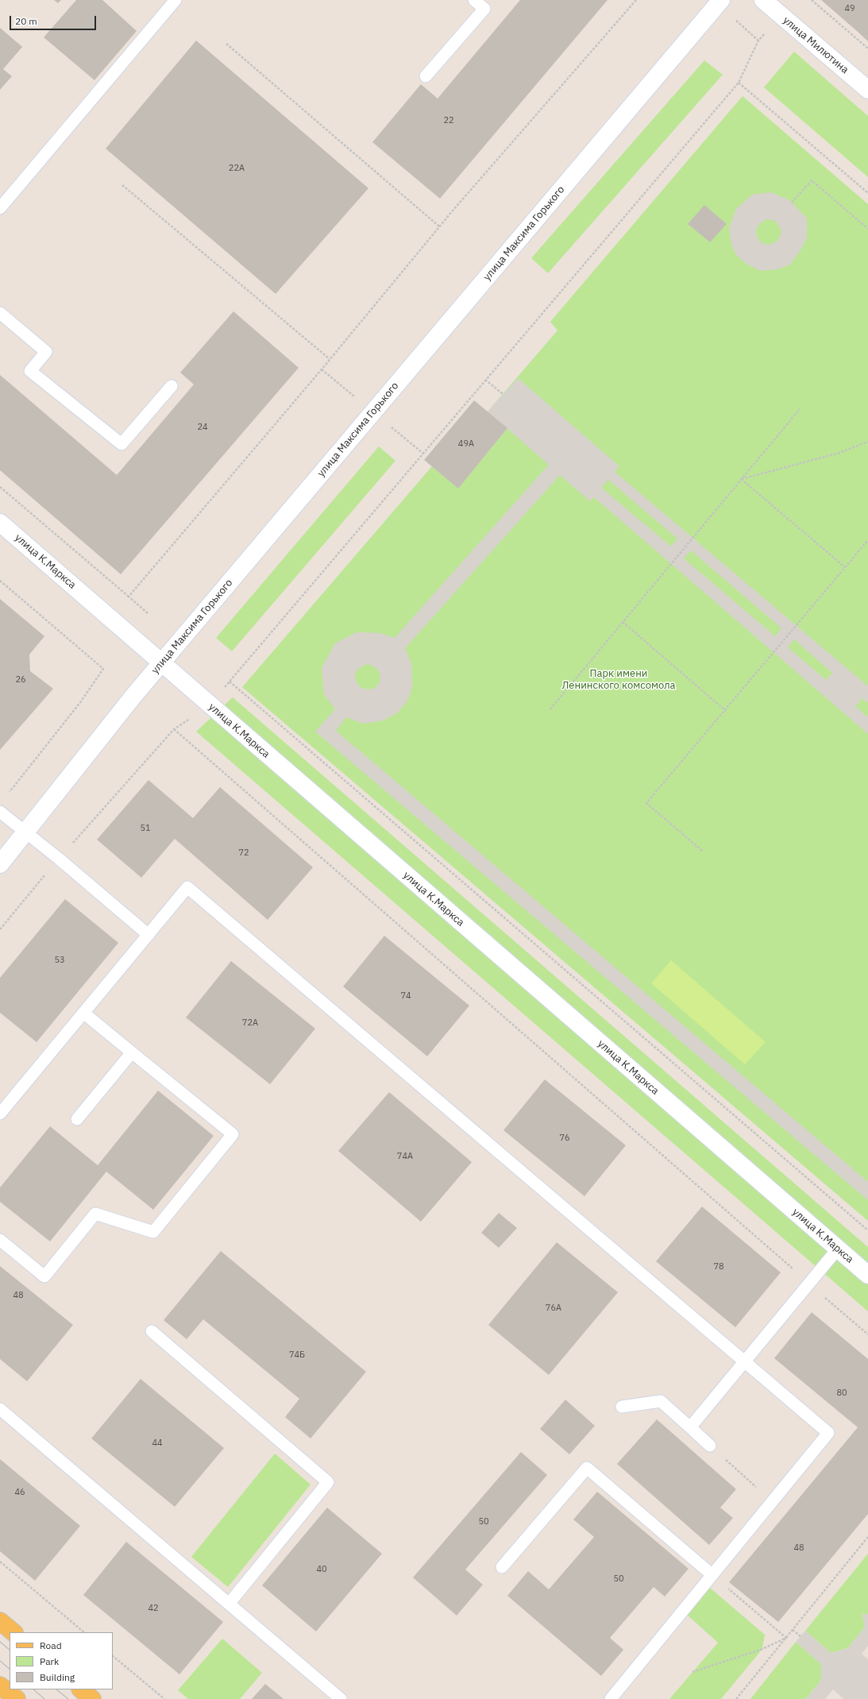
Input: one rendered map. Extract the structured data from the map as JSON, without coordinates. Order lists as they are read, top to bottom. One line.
{"streets":{"street":["улица Милютина","улица Максима Горького","улица К.Маркса"]},"crossings":[["улица Максима Горького","улица К.Маркса"]],"parks":["Парк имени Ленинского комсомола"],"house_numbers":["49","22","22А","24","49А","26","51","72","53","74","72А","76","74А","78","48","76А","74Б","80","44","46","50","48","40","50","42"],"legend":["Road","Park","Building"],"scale_bar":"20 m"}
